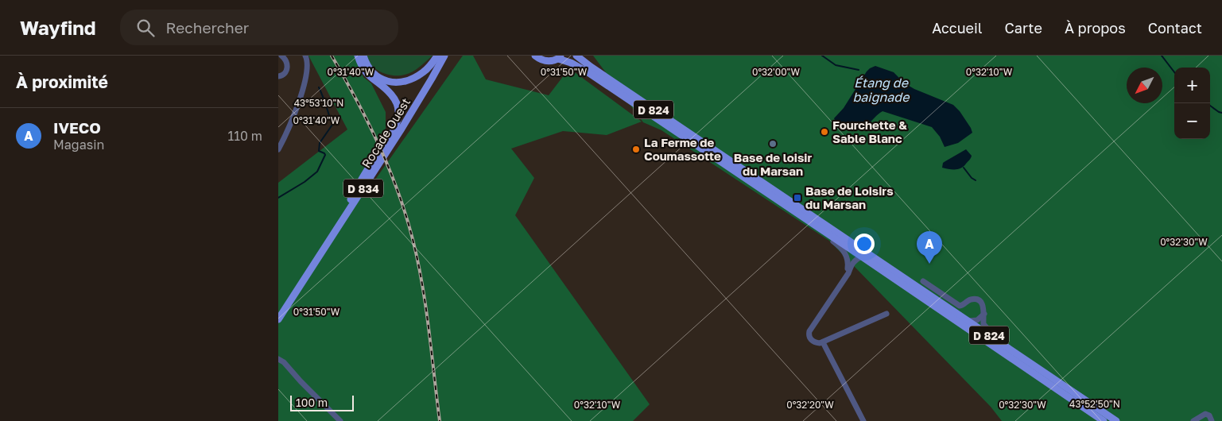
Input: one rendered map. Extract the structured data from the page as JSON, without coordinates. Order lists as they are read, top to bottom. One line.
{"streets":{"main road":["D 824","Rocade Ouest","D 834"]},"water":["Étang de baignade"],"places":{"other":["Fourchette & Sable Blanc","Base de loisir du Marsan","La Ferme de Coumassotte"],"transit":["Base de Loisirs du Marsan"]},"scale_bar":"100 m","north":"bottom left","page":{"header":"Wayfind","search":"Rechercher","nav":["Accueil","Carte","À propos","Contact"],"heading":"À proximité","map_buttons":["+","−"],"list":[{"mark":"A","name":"IVECO","note":"Magasin","value":"110 m"}],"pins":"A","scale":"100 m"},"coordinates":["0°31'40\"W","0°31'50\"W","0°32'00\"W","0°32'10\"W","43°53'10\"N","0°32'30\"W","43°52'50\"N","0°32'20\"W"]}
